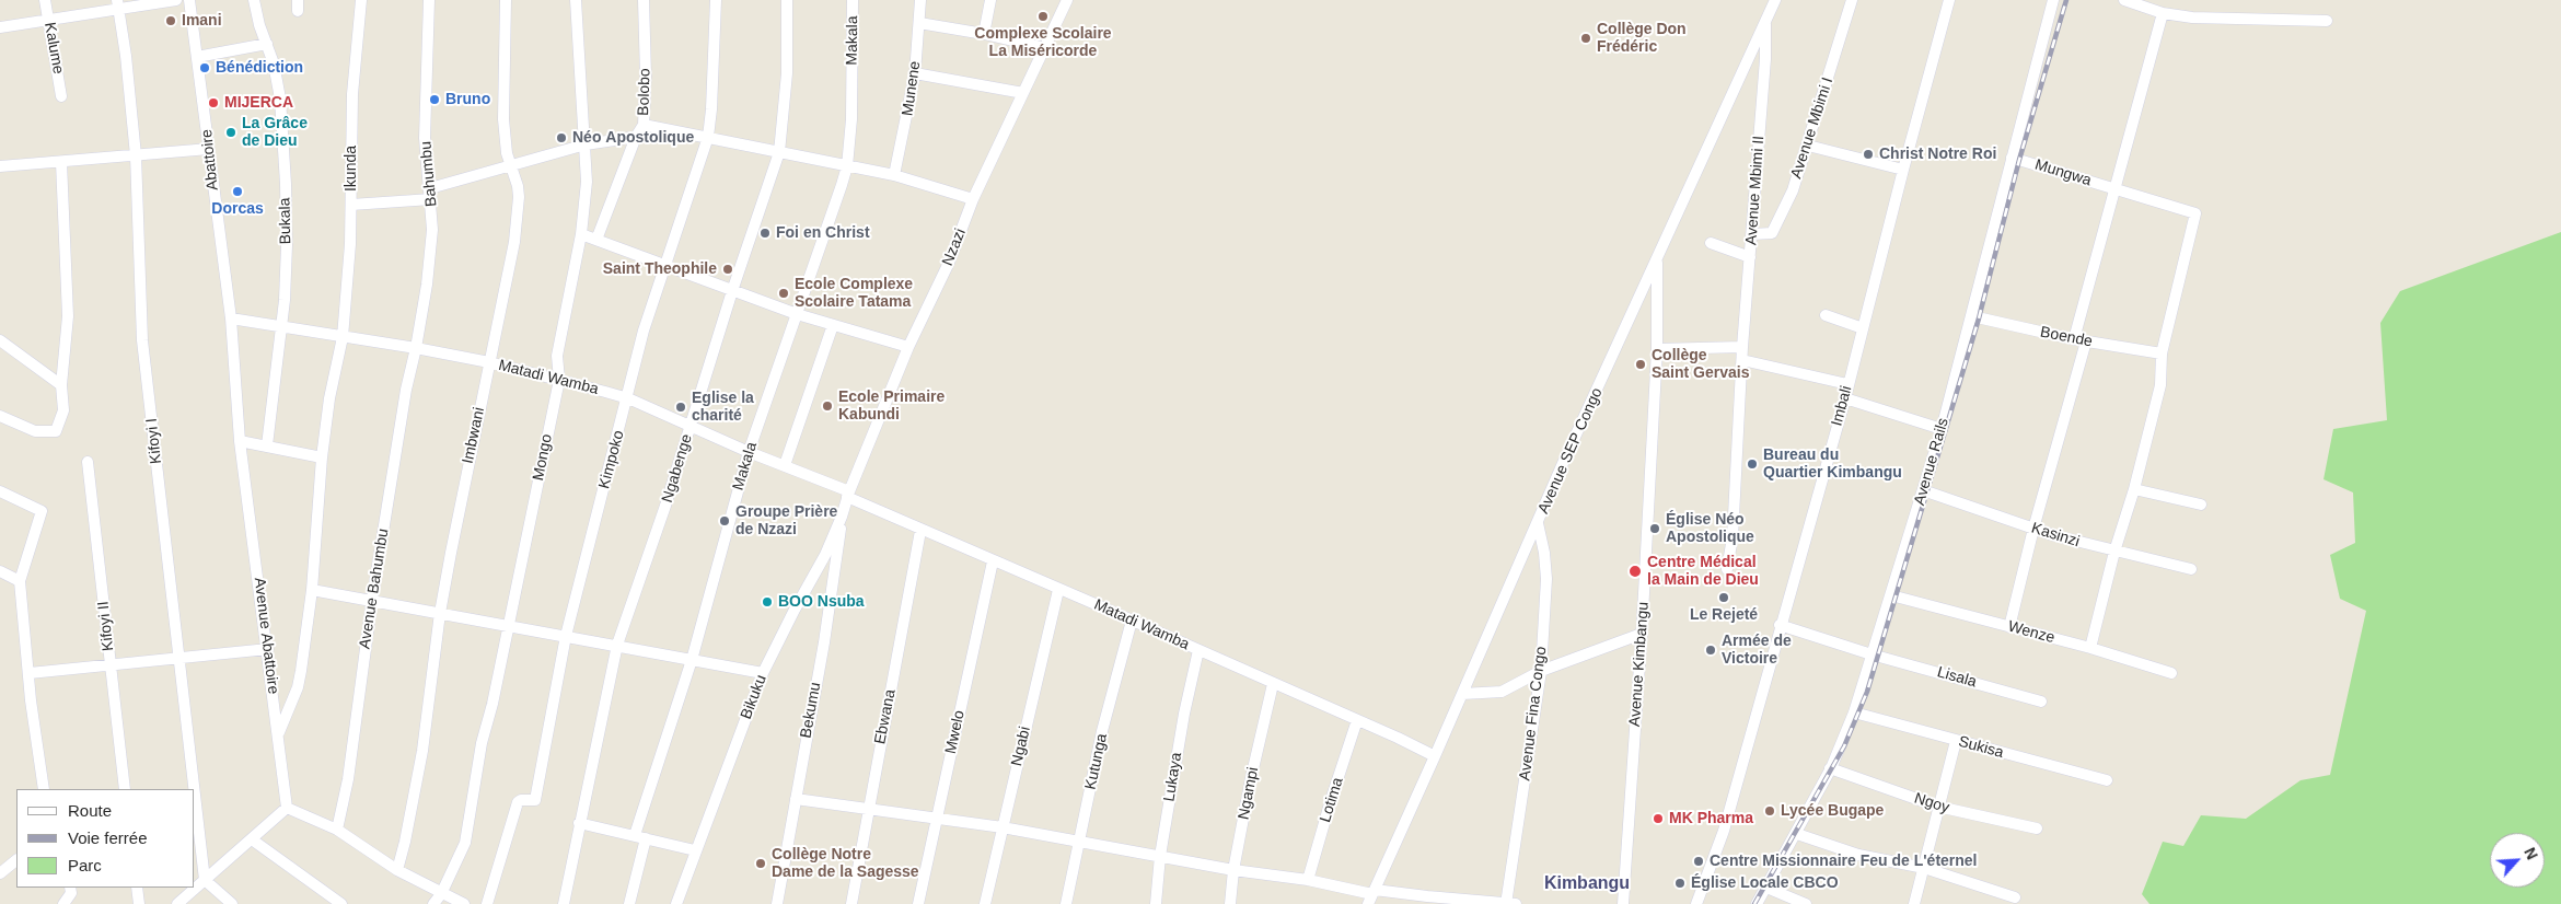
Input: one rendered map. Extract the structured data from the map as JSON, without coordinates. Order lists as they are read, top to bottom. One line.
{"streets":{"street":["Makala","Kalume","Munene","Bolobo","Avenue Mbimi I","Abattoire","Ikunda","Mungwa","Bahumbu","Avenue Mbimi II","Bukala","Nzazi","Boende","Matadi Wamba","Imbali","Imbwani","Kifoyi I","Avenue SEP Congo","Mongo","Kimpoko","Avenue Rails","Ngabenge","Kasinzi","Avenue Bahumbu","Kifoyi II","Wenze","Avenue Abattoire","Avenue Kimbangu","Lisala","Bikuku","Bekumu","Avenue Fina Congo","Ebwana","Mwelo","Ngabi","Sukisa","Kutunga","Lukaya","Ngampi","Lotima","Ngoy"]},"crossings":[["Makala","Matadi Wamba"],["Avenue Mbimi I","Avenue Mbimi II"],["Abattoire","Matadi Wamba"],["Abattoire","Avenue Abattoire"],["Ikunda","Matadi Wamba"],["Ikunda","Avenue Abattoire"],["Mungwa","Boende"],["Mungwa","Avenue Rails"],["Bahumbu","Matadi Wamba"],["Bahumbu","Avenue Bahumbu"],["Avenue Mbimi II","Avenue SEP Congo"],["Bukala","Matadi Wamba"],["Nzazi","Matadi Wamba"],["Nzazi","Bikuku"],["Boende","Avenue Rails"],["Matadi Wamba","Imbwani"],["Matadi Wamba","Avenue SEP Congo"],["Matadi Wamba","Mongo"],["Matadi Wamba","Kimpoko"],["Matadi Wamba","Ngabenge"],["Matadi Wamba","Avenue Bahumbu"],["Matadi Wamba","Avenue Abattoire"],["Matadi Wamba","Bikuku"],["Matadi Wamba","Ebwana"],["Matadi Wamba","Mwelo"],["Matadi Wamba","Ngabi"],["Matadi Wamba","Kutunga"],["Matadi Wamba","Lukaya"],["Matadi Wamba","Ngampi"],["Matadi Wamba","Lotima"],["Imbali","Lisala"],["Avenue SEP Congo","Avenue Kimbangu"],["Avenue SEP Congo","Avenue Fina Congo"],["Avenue Rails","Kasinzi"],["Avenue Rails","Wenze"],["Avenue Rails","Lisala"],["Avenue Rails","Sukisa"],["Avenue Rails","Ngoy"],["Bikuku","Bekumu"]],"districts":["Kimbangu"],"places":["Complexe Scolaire La Miséricorde","Imani","Collège Don Frédéric","Bénédiction","Bruno","MIJERCA","La Grâce de Dieu","Néo Apostolique","Christ Notre Roi","Dorcas","Foi en Christ","Saint Theophile","Ecole Complexe Scolaire Tatama","Collège Saint Gervais","Ecole Primaire Kabundi","Eglise la charité","Bureau du Quartier Kimbangu","Groupe Prière de Nzazi","Église Néo Apostolique","Centre Médical la Main de Dieu","Le Rejeté","BOO Nsuba","Armée de Victoire","Lycée Bugape","MK Pharma","Centre Missionnaire Feu de L'éternel","Collège Notre Dame de la Sagesse","Église Locale CBCO"],"legend":["Route","Voie ferrée","Parc"],"north":"top right"}
